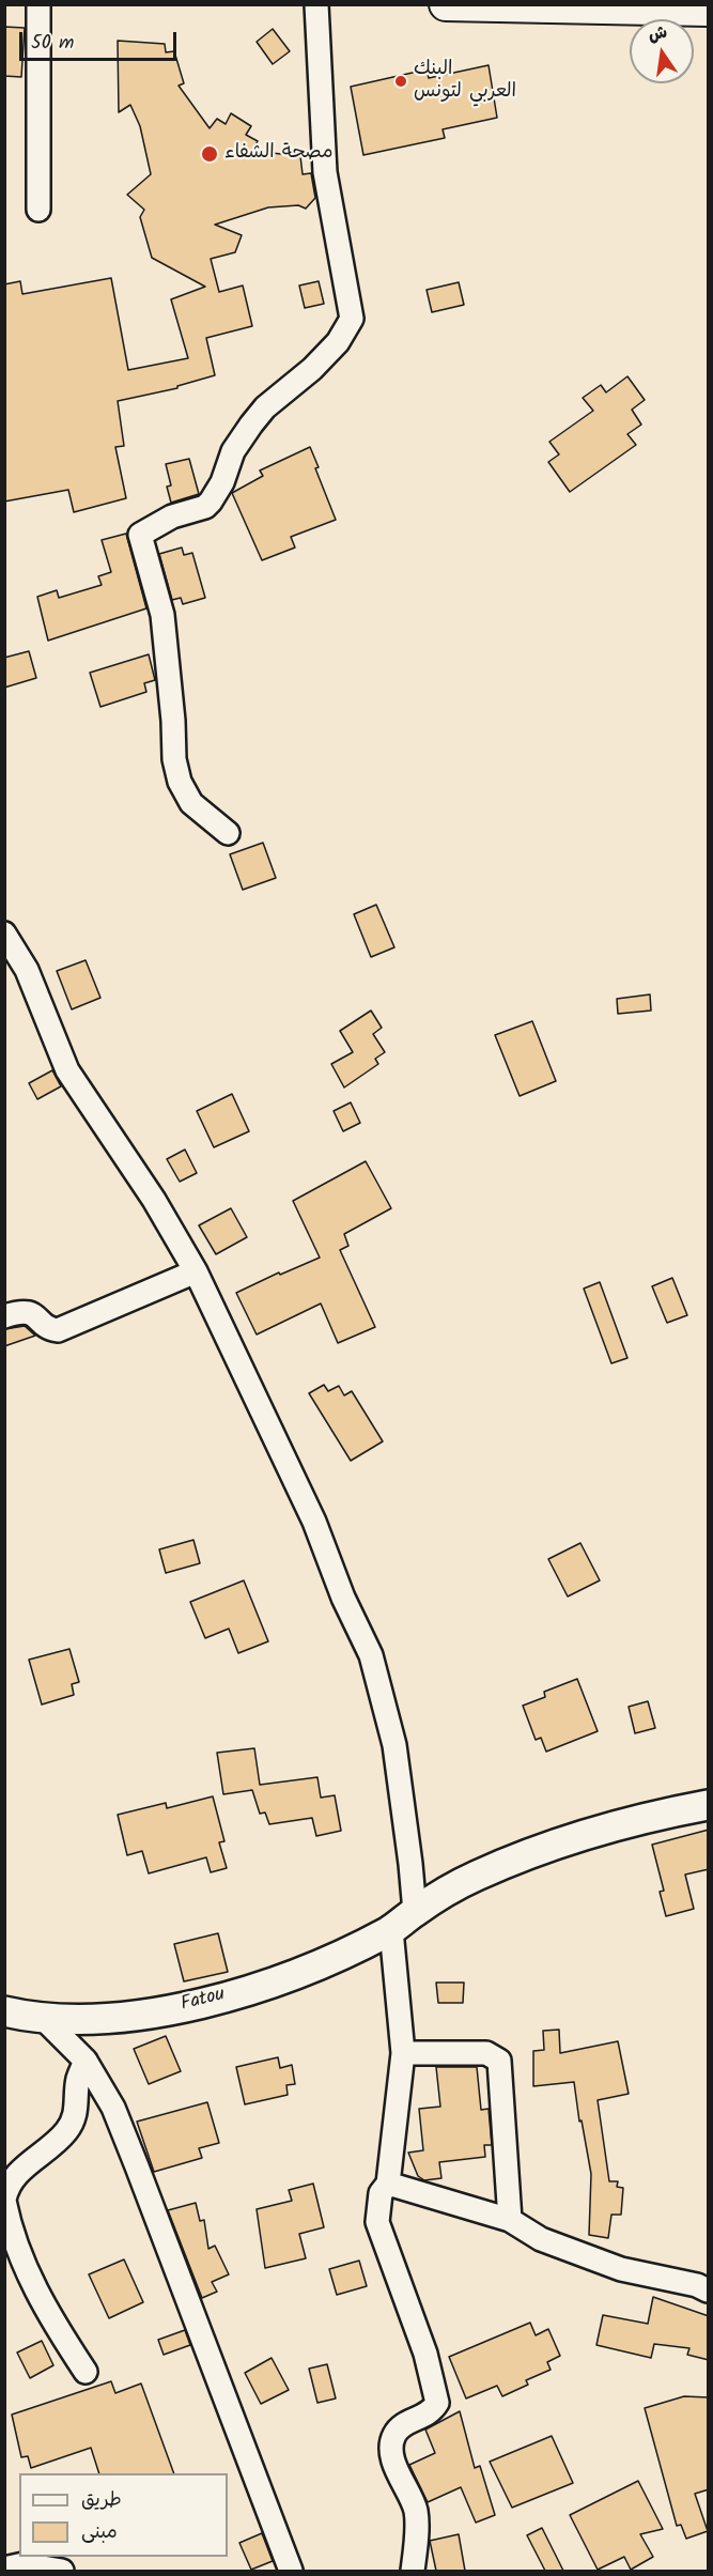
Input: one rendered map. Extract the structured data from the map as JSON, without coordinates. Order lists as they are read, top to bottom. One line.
{"streets":{"street":["Fatou"]},"places":["البنك العربي لتونس","مصحة الشفاء"],"legend":["طريق","مبنى"],"scale_bar":"50 m","north":"top"}
